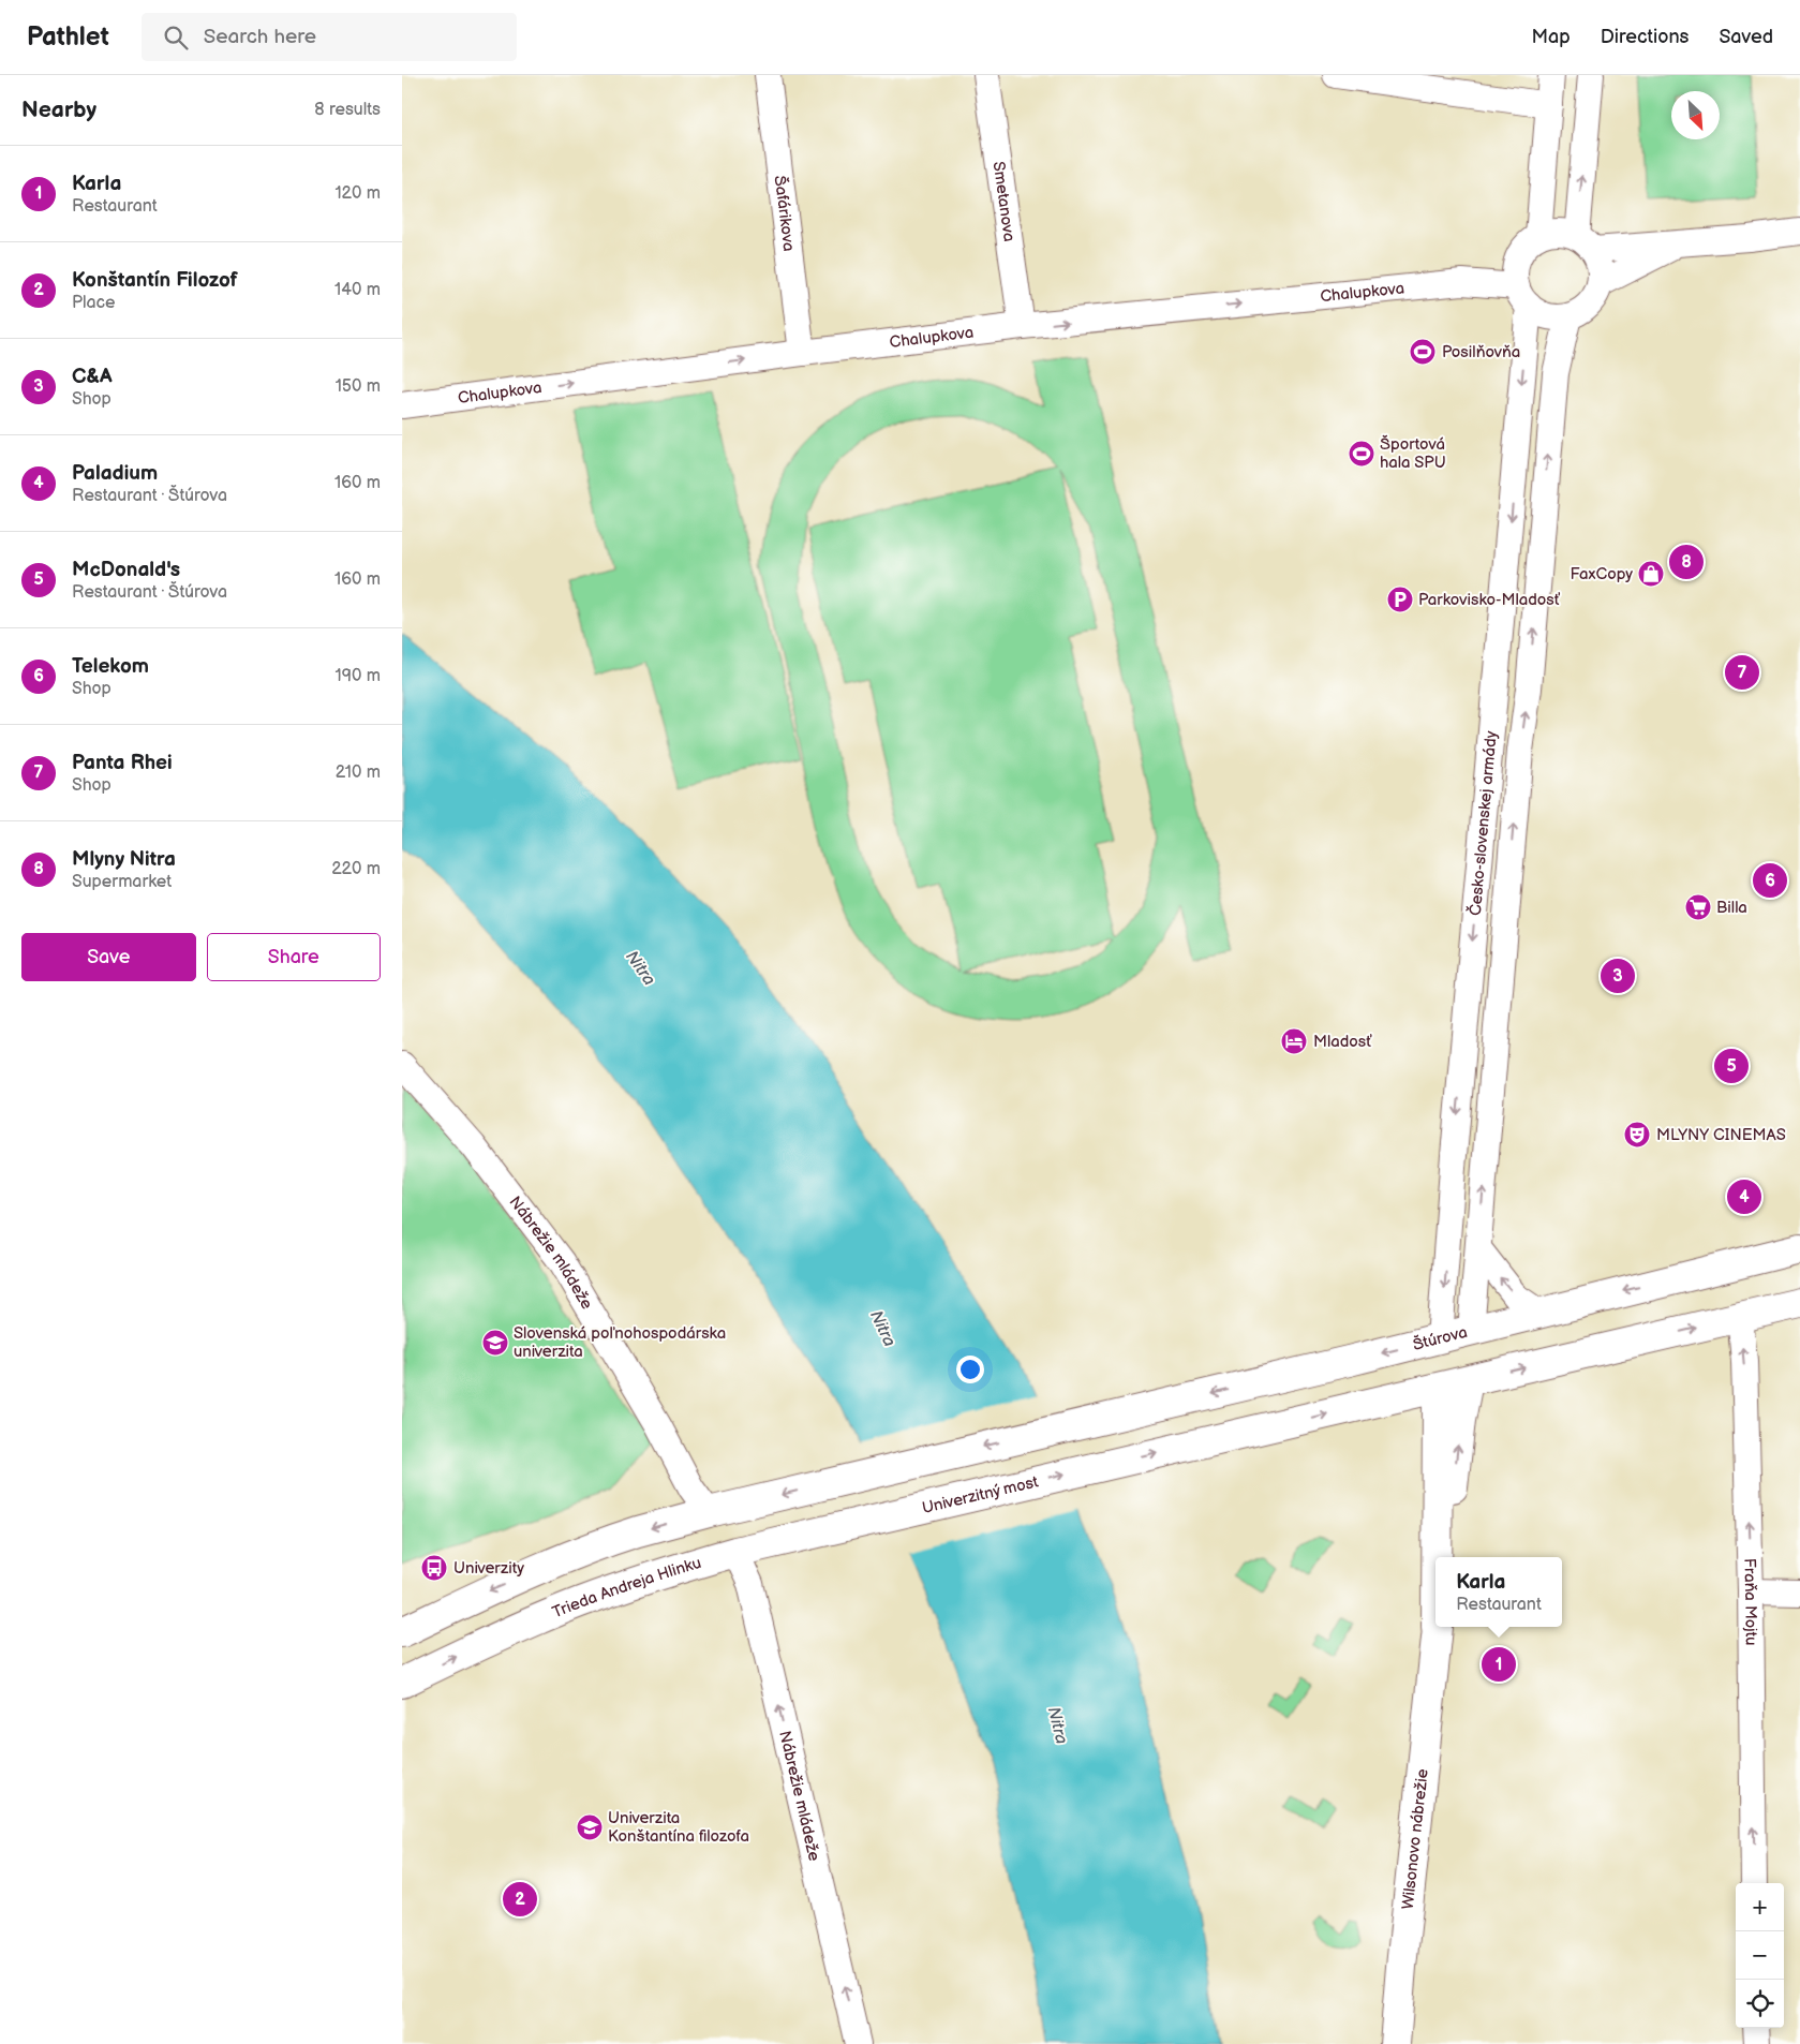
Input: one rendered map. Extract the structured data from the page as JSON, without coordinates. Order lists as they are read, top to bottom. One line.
{"streets":{"main road":["Štúrova","Univerzitný most","Trieda Andreja Hlinku","Wilsonovo nábrežie"],"street":["Smetanova","Šafárikova","Chalupkova","Česko-slovenskej armády","Nábrežie mládeže","Fraňa Mojtu"]},"crossings":[["Smetanova","Chalupkova"],["Šafárikova","Chalupkova"],["Chalupkova","Česko-slovenskej armády"],["Česko-slovenskej armády","Štúrova"],["Česko-slovenskej armády","Wilsonovo nábrežie"],["Nábrežie mládeže","Štúrova"],["Nábrežie mládeže","Trieda Andreja Hlinku"],["Štúrova","Wilsonovo nábrežie"],["Univerzitný most","Trieda Andreja Hlinku"],["Univerzitný most","Wilsonovo nábrežie"]],"one_way":["Chalupkova","Nábrežie mládeže","Štúrova","Univerzitný most","Fraňa Mojtu"],"water":["Nitra"],"places":{"sports":["Posilňovňa","Športová hala SPU"],"shop":["FaxCopy"],"parking":["Parkovisko-Mladosť"],"supermarket":["Billa"],"hotel":["Mladosť"],"theatre":["MLYNY CINEMAS"],"school or university":["Slovenská poľnohospodárska univerzita","Univerzita Konštantína filozofa"],"bus stop":["Univerzity"]},"north":"bottom right","page":{"header":"Pathlet","search":"Search here","nav":["Map","Directions","Saved"],"heading":["Nearby","8 results"],"list":[{"mark":"1","name":"Karla","note":"Restaurant","value":"120 m"},{"mark":"2","name":"Konštantín Filozof","note":"Place","value":"140 m"},{"mark":"3","name":"C&A","note":"Shop","value":"150 m"},{"mark":"4","name":"Paladium","note":"Restaurant · Štúrova","value":"160 m"},{"mark":"5","name":"McDonald's","note":"Restaurant · Štúrova","value":"160 m"},{"mark":"6","name":"Telekom","note":"Shop","value":"190 m"},{"mark":"7","name":"Panta Rhei","note":"Shop","value":"210 m"},{"mark":"8","name":"Mlyny Nitra","note":"Supermarket","value":"220 m"}],"pins":["8","7","6","3","5","4","1","2"],"buttons":["Save","Share"],"popup":["Karla","Restaurant"],"map_buttons":["+","−"]}}
